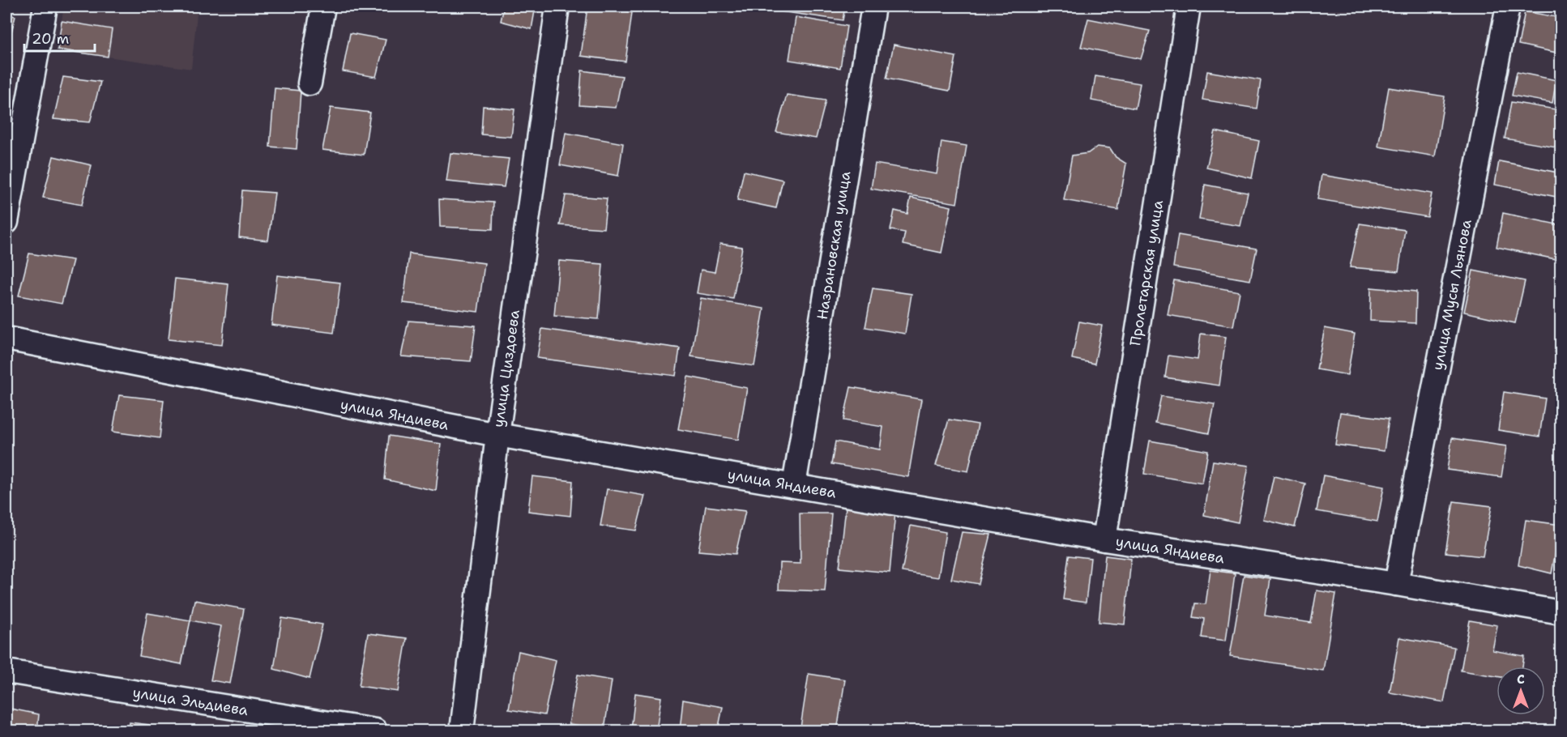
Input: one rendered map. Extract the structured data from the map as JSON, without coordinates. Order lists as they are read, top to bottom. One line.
{"streets":{"street":["Назрановская улица","Пролетарская улица","улица Мусы Льянова","улица Циздоева","улица Яндиева","улица Эльдиева"]},"crossings":[["Назрановская улица","улица Яндиева"],["Пролетарская улица","улица Яндиева"],["улица Мусы Льянова","улица Яндиева"],["улица Циздоева","улица Яндиева"]],"scale_bar":"20 m","north":"top"}
